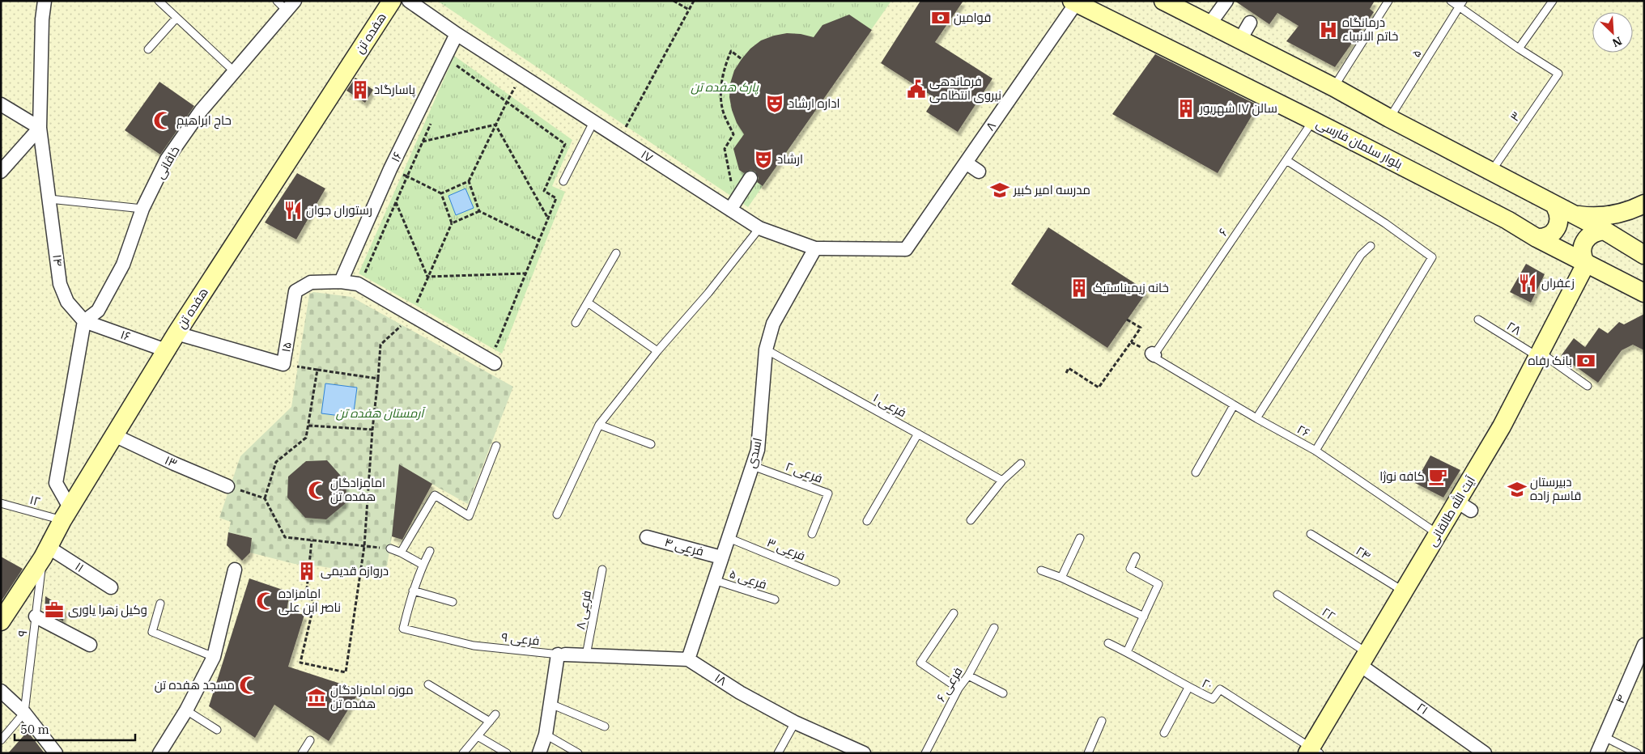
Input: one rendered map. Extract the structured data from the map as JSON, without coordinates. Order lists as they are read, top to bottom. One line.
{"streets":{"main road":["هفده تن","بلوار سلمان فارسی","آیت الله طالقانی"],"street":["۸","۱۷","۱۶","خاقانی","۱۴","۱۵","اسدی","۱۳","فرعی ۴","۱۱","۱۸","۴","۲۱"],"lane":["۵","۳","۶","۲۸","فرعی ۱","۲۶","فرعی ۲","۱۲","فرعی ۳","۲۴","فرعی ۵","فرعی ۸","۲۲","۹","فرعی ۹","فرعی ۶","۲۰"]},"crossings":[["هفده تن","۱۶"],["هفده تن","۱۵"],["هفده تن","۱۳"],["هفده تن","۱۲"],["هفده تن","۱۱"],["هفده تن","۹"],["۸","بلوار سلمان فارسی"],["۸","۱۷"],["بلوار سلمان فارسی","۶"],["بلوار سلمان فارسی","آیت الله طالقانی"],["۱۷","۱۶"],["۱۷","اسدی"],["۱۶","خاقانی"],["۱۶","۱۴"],["۱۶","۱۵"],["خاقانی","۱۴"],["۶","۲۶"],["۲۸","آیت الله طالقانی"],["فرعی ۱","اسدی"],["۲۶","آیت الله طالقانی"],["اسدی","فرعی ۲"],["اسدی","فرعی ۴"],["اسدی","فرعی ۳"],["اسدی","فرعی ۵"],["اسدی","۱۸"],["آیت الله طالقانی","۲۴"],["آیت الله طالقانی","۲۲"],["آیت الله طالقانی","۲۰"],["آیت الله طالقانی","۲۱"],["۱۱","۹"],["۲۲","۲۱"]],"parks":["پارک هفده تن","آرمستان هفده تن"],"places":{"bank":["قوامین","بانک رفاه"],"hospital":["درمانگاه خاتم الانبیاء"],"public building":["فرماندهی نیروی انتظامی"],"building":["پاسارگاد","سالن ۱۷ شهریور","خانه زیمیناستیک","دروازه قدیمی"],"theatre":["اداره ارشاد","ارشاد"],"mosque":["حاج ابراهیم","امامزادگان هفده تن","امامزاده ناصر ابن علی","مسجد هفده تن"],"school or university":["مدرسه امیر کبیر","دبیرستان قاسم زاده"],"restaurant":["رستوران جوان","زعفران"],"cafe":["کافه نوژا"],"office":["وکیل زهرا یاوری"],"museum":["موزه امامزادگان هفده تن"]},"scale_bar":"50 m","north":"bottom right"}
